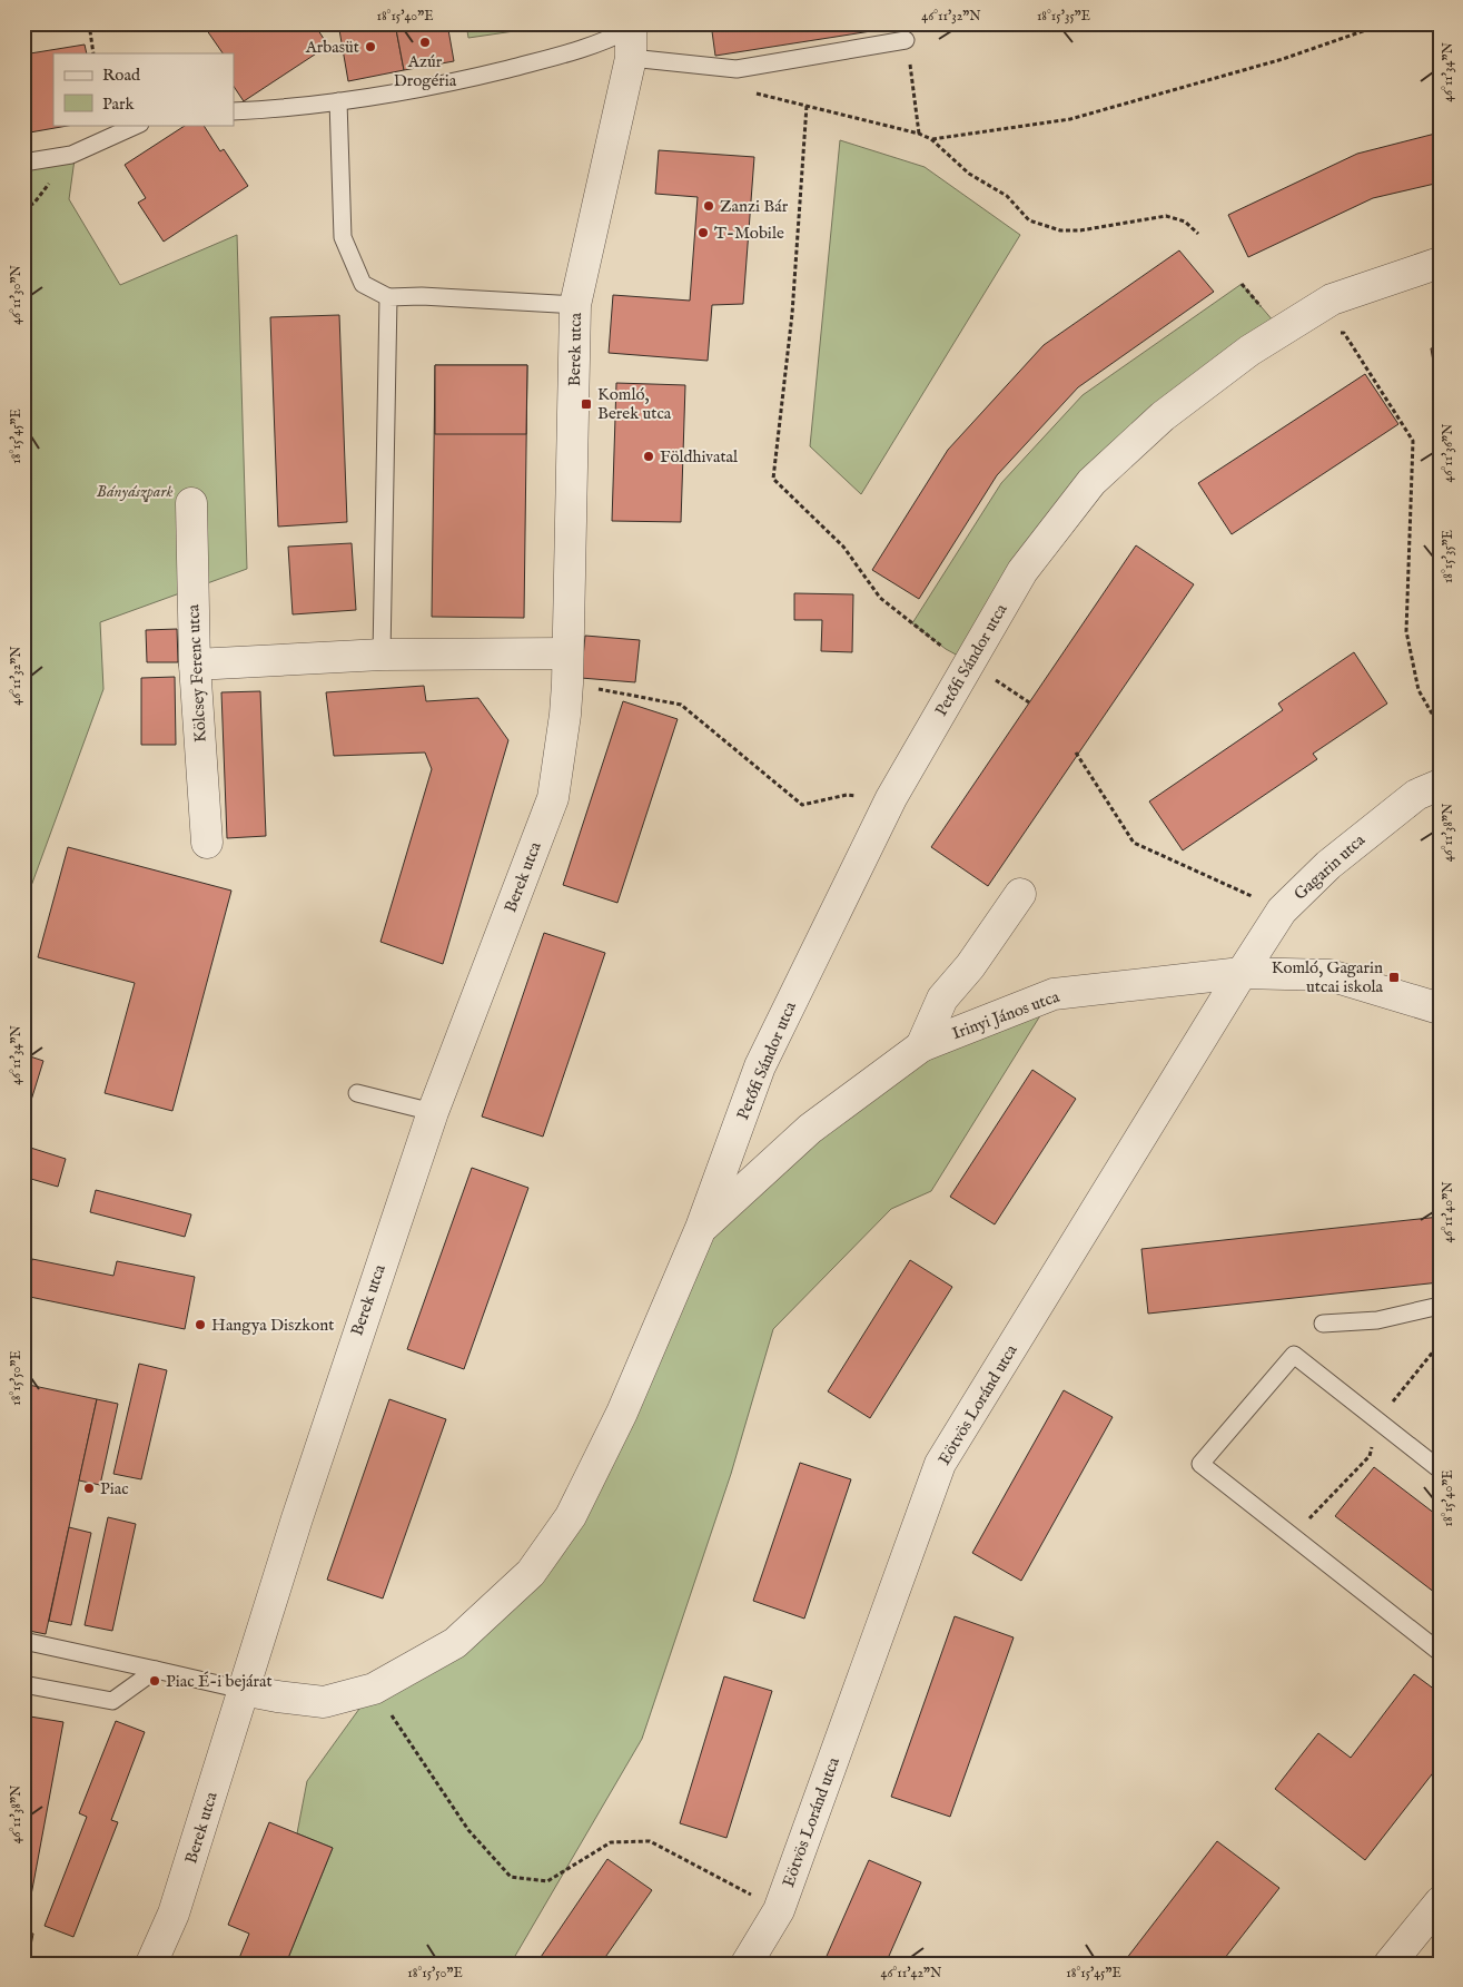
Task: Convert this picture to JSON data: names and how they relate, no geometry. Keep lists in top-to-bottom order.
{
  "streets": {
    "street": [
      "Berek utca",
      "Petőfi Sándor utca",
      "Kölcsey Ferenc utca",
      "Gagarin utca",
      "Irinyi János utca",
      "Eötvös Loránd utca"
    ]
  },
  "crossings": [
    ["Petőfi Sándor utca", "Irinyi János utca"],
    ["Gagarin utca", "Irinyi János utca"],
    ["Gagarin utca", "Eötvös Loránd utca"],
    ["Irinyi János utca", "Eötvös Loránd utca"]
  ],
  "parks": ["Bányászpark"],
  "places": {
    "other": [
      "Azúr Drogéria",
      "Arbasüt",
      "Zanzi Bár",
      "T-Mobile",
      "Földhivatal",
      "Hangya Diszkont",
      "Piac",
      "Piac É-i bejárat"
    ],
    "transit": ["Komló, Berek utca", "Komló, Gagarin utcai iskola"]
  },
  "legend": ["Road", "Park"],
  "coordinates": [
    "18°15'40\"E",
    "46°11'32\"N",
    "18°15'35\"E",
    "46°11'34\"N",
    "46°11'30\"N",
    "18°15'45\"E",
    "46°11'36\"N",
    "46°11'38\"N",
    "46°11'40\"N",
    "18°15'50\"E",
    "46°11'42\"N"
  ]
}
